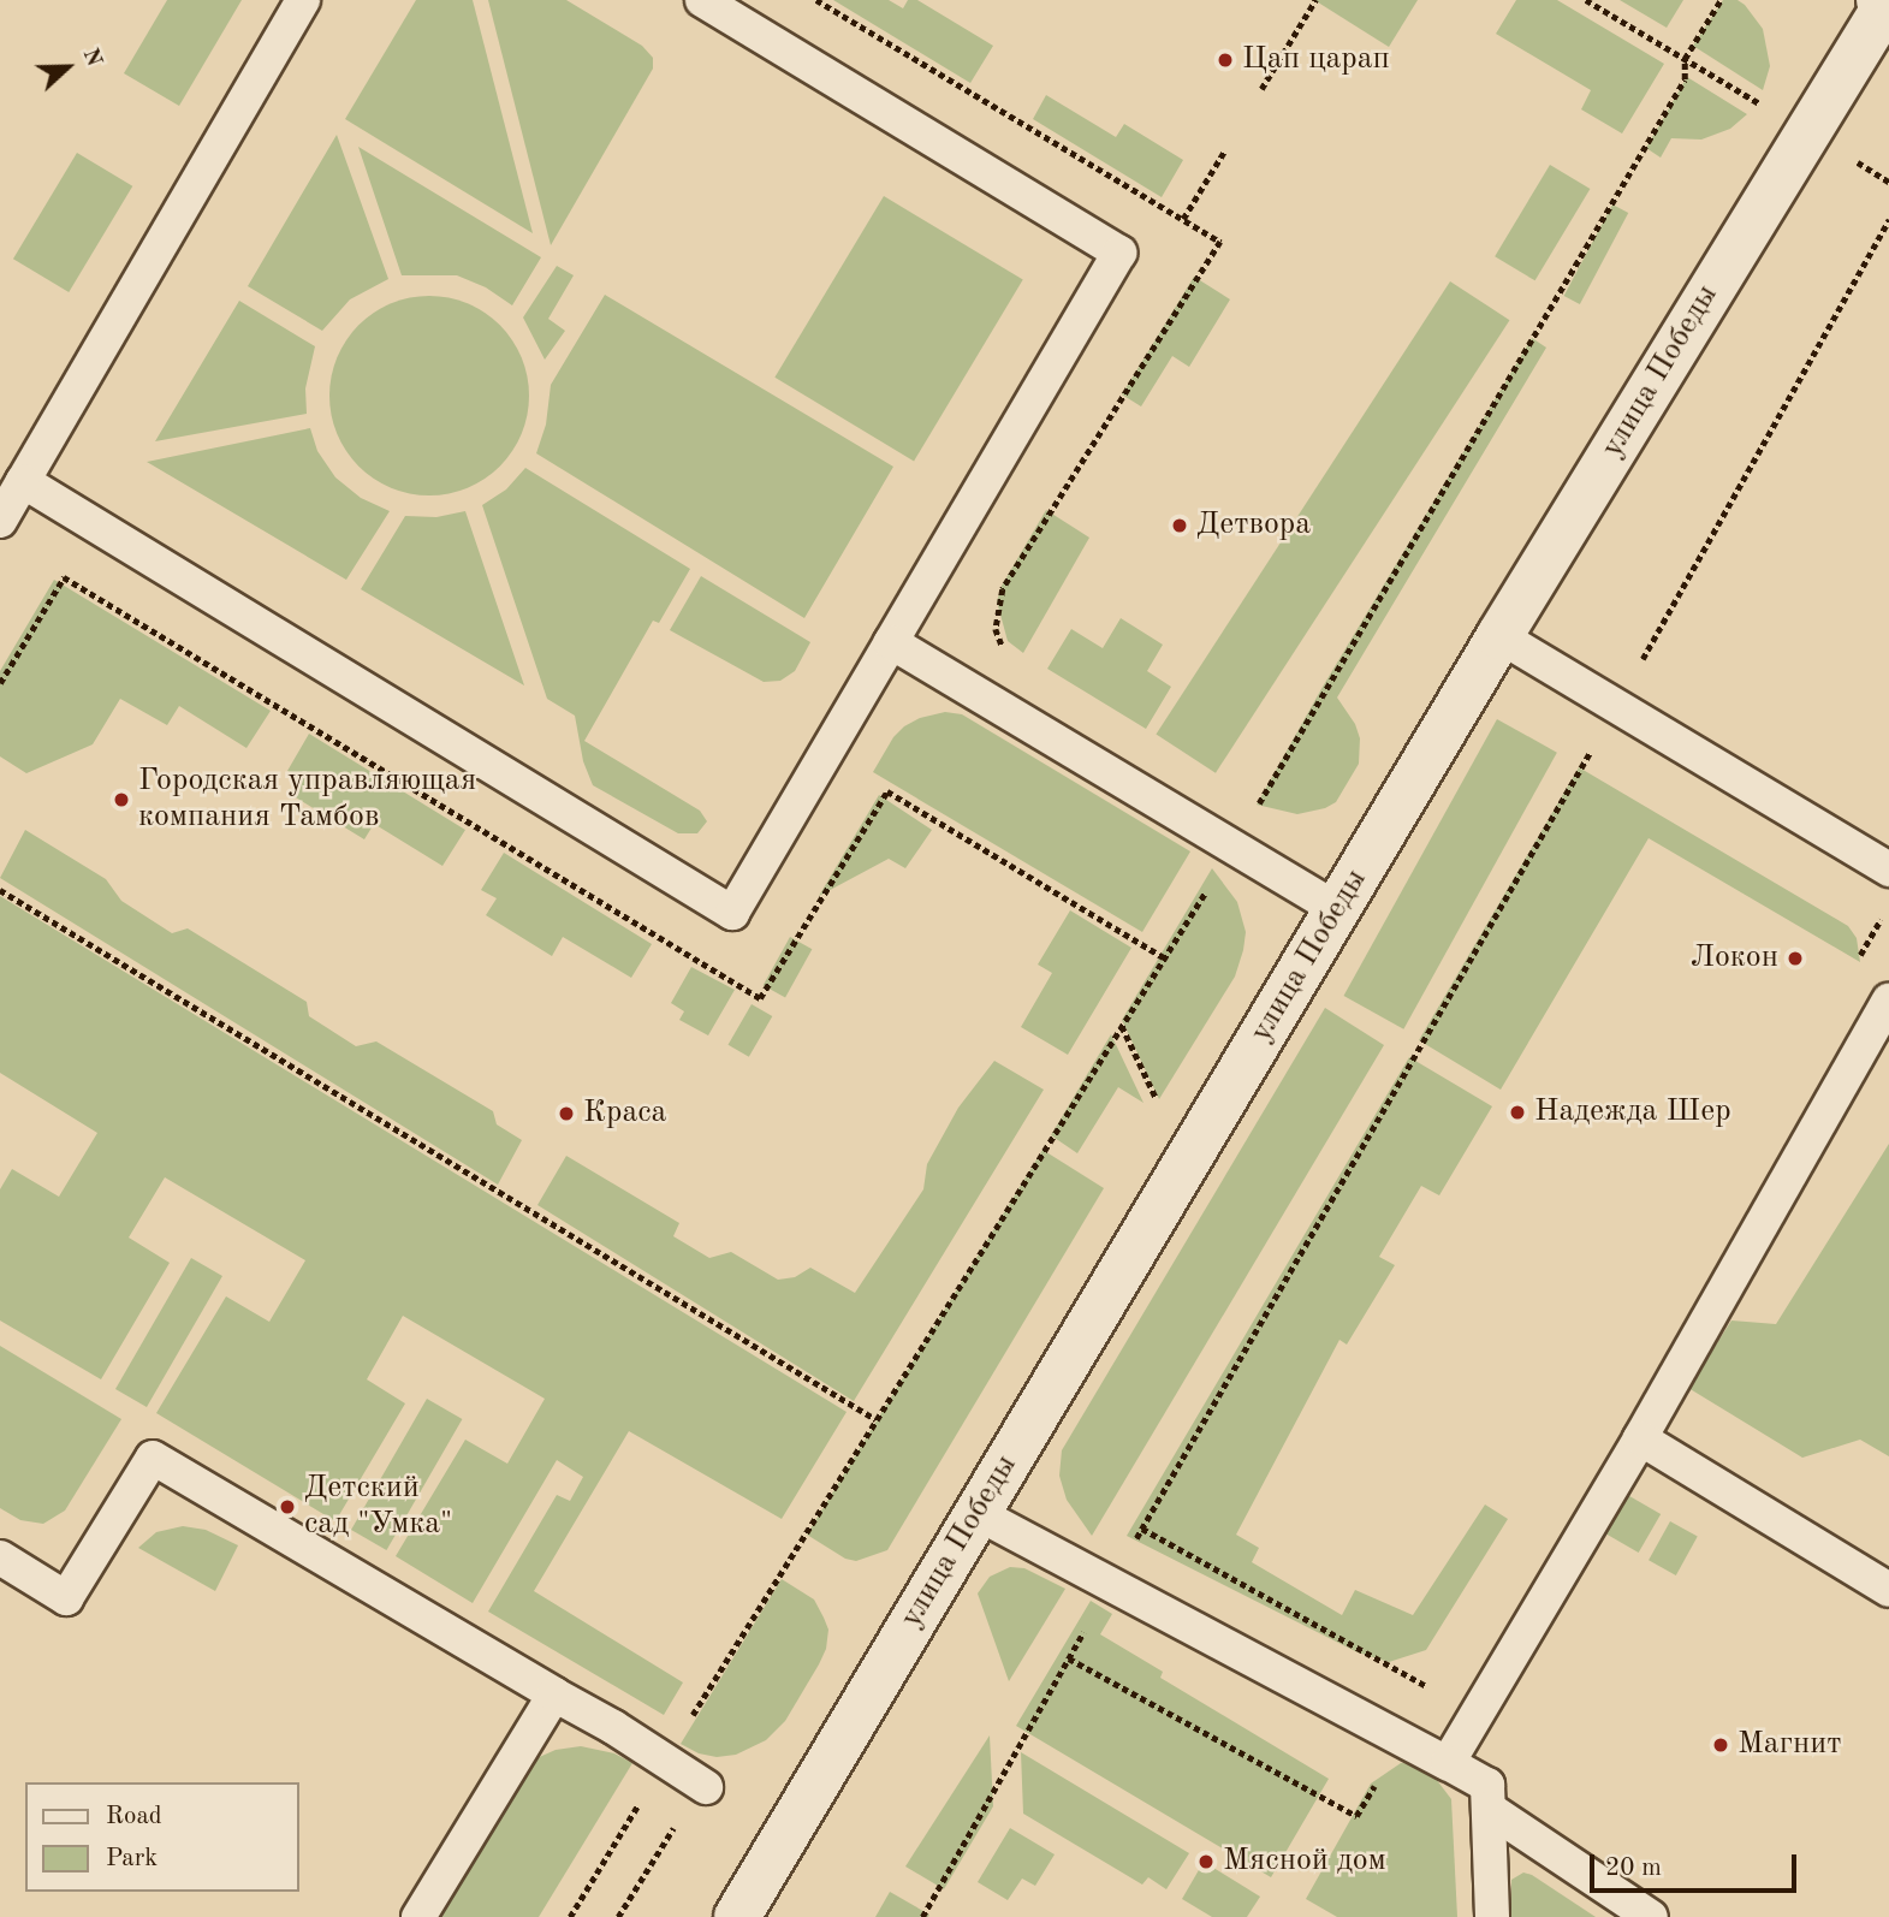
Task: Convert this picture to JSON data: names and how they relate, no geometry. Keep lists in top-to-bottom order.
{
  "streets": {
    "street": ["улица Победы"]
  },
  "places": [
    "Цап царап",
    "Детвора",
    "Городская управляющая компания Тамбов",
    "Локон",
    "Надежда Шер",
    "Краса",
    "Детский сад \"Умка\"",
    "Магнит",
    "Мясной дом"
  ],
  "legend": ["Road", "Park"],
  "scale_bar": "20 m",
  "north": "right"
}
